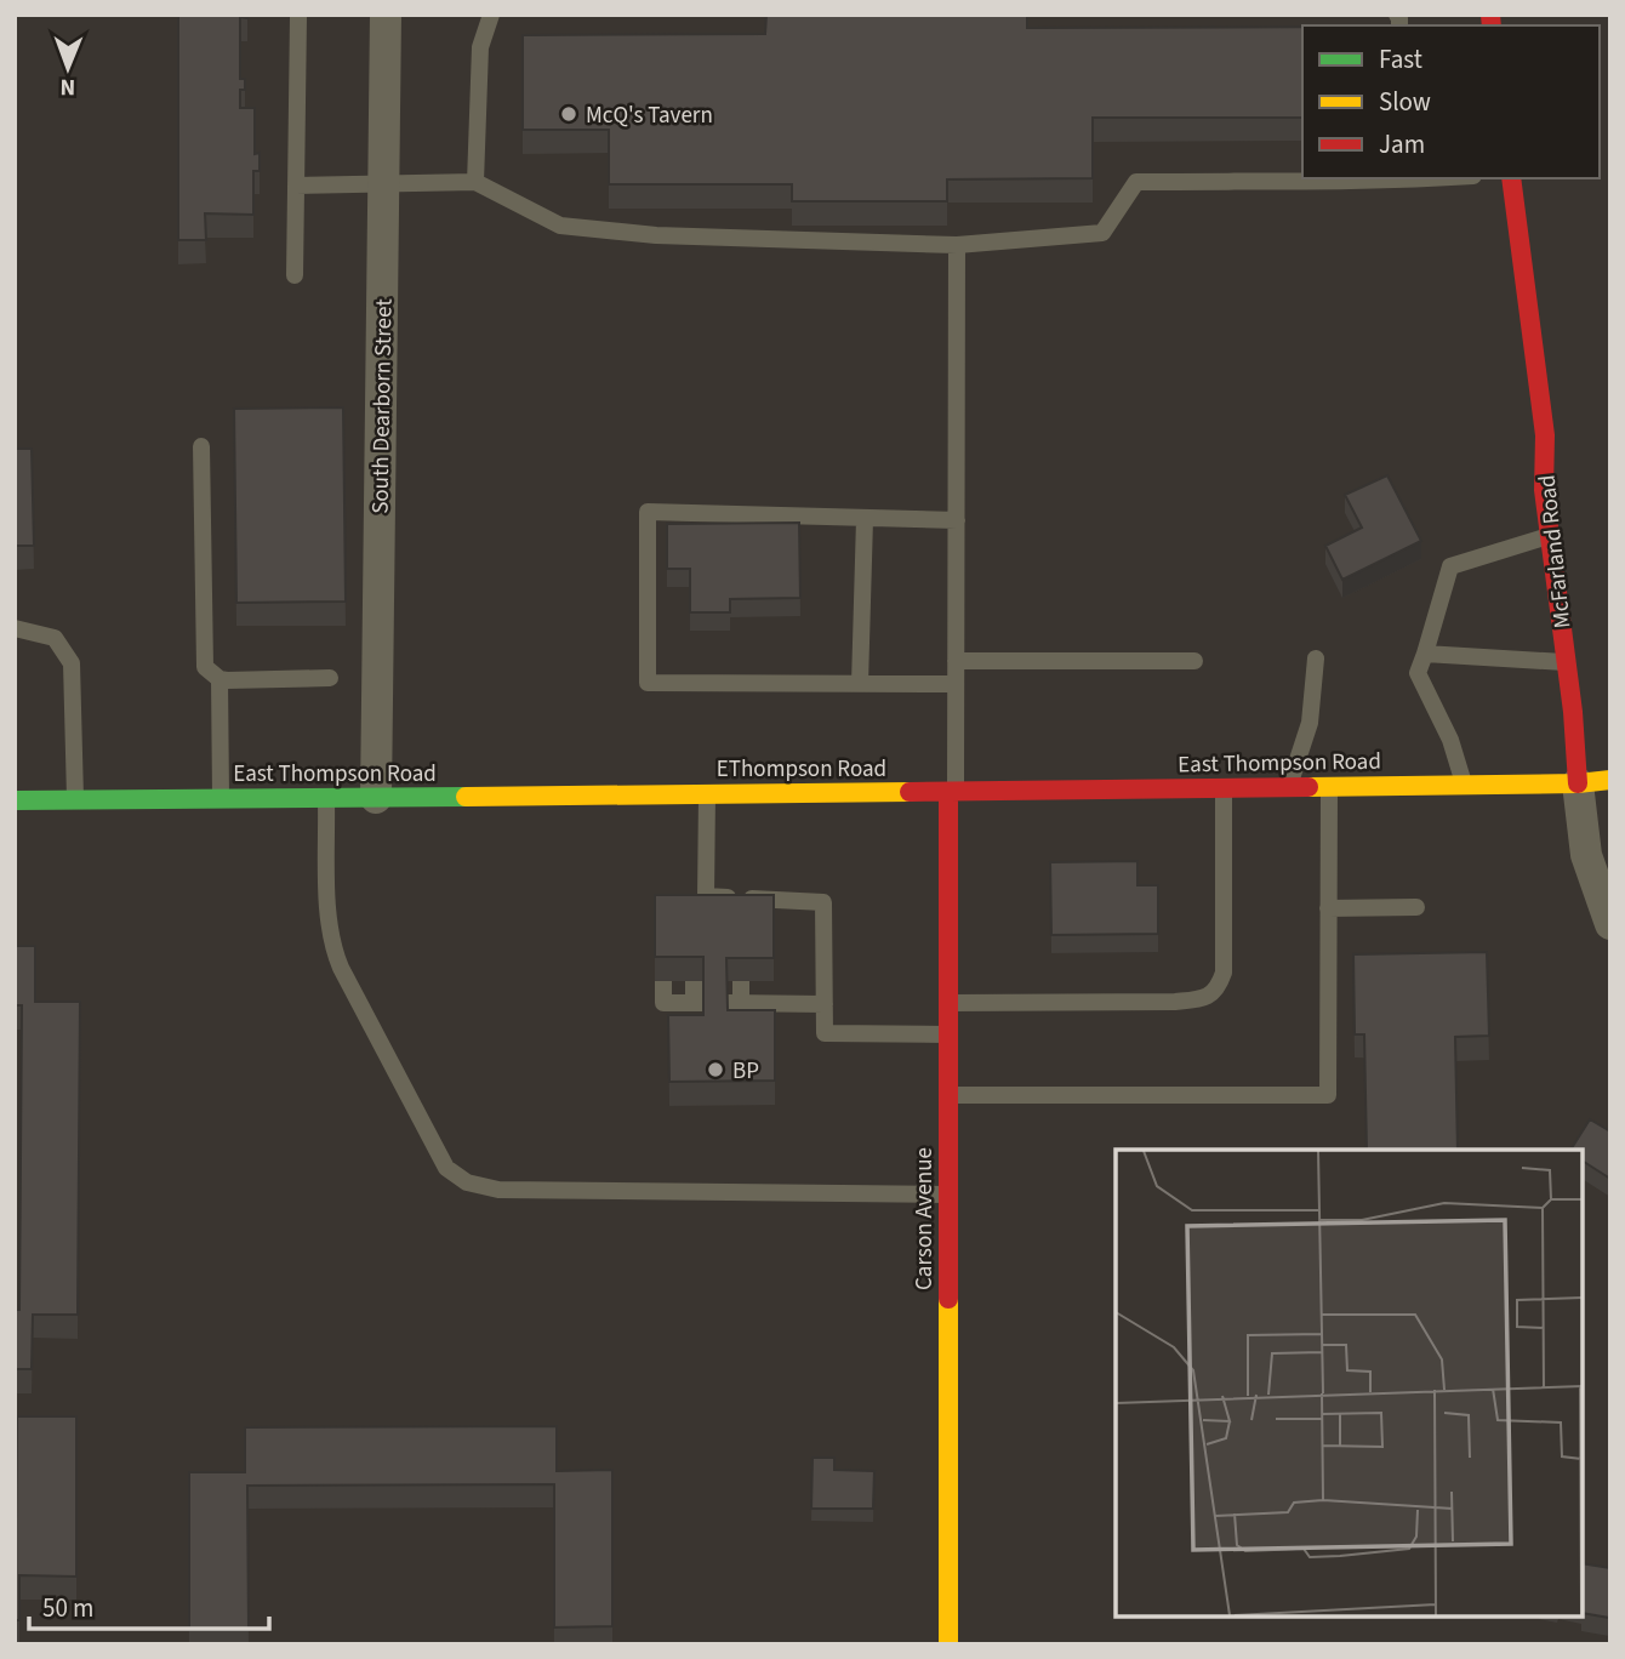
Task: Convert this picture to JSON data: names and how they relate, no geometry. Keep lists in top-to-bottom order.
{
  "streets": {
    "main road": [
      "McFarland Road",
      "East Thompson Road",
      "EThompson Road",
      "Carson Avenue"
    ],
    "street": ["South Dearborn Street"]
  },
  "crossings": [
    ["South Dearborn Street", "East Thompson Road"],
    ["McFarland Road", "East Thompson Road"],
    ["East Thompson Road", "EThompson Road"],
    ["East Thompson Road", "Carson Avenue"],
    ["EThompson Road", "Carson Avenue"]
  ],
  "places": ["McQ's Tavern", "BP"],
  "legend": ["Fast", "Slow", "Jam"],
  "scale_bar": "50 m",
  "north": "bottom"
}
